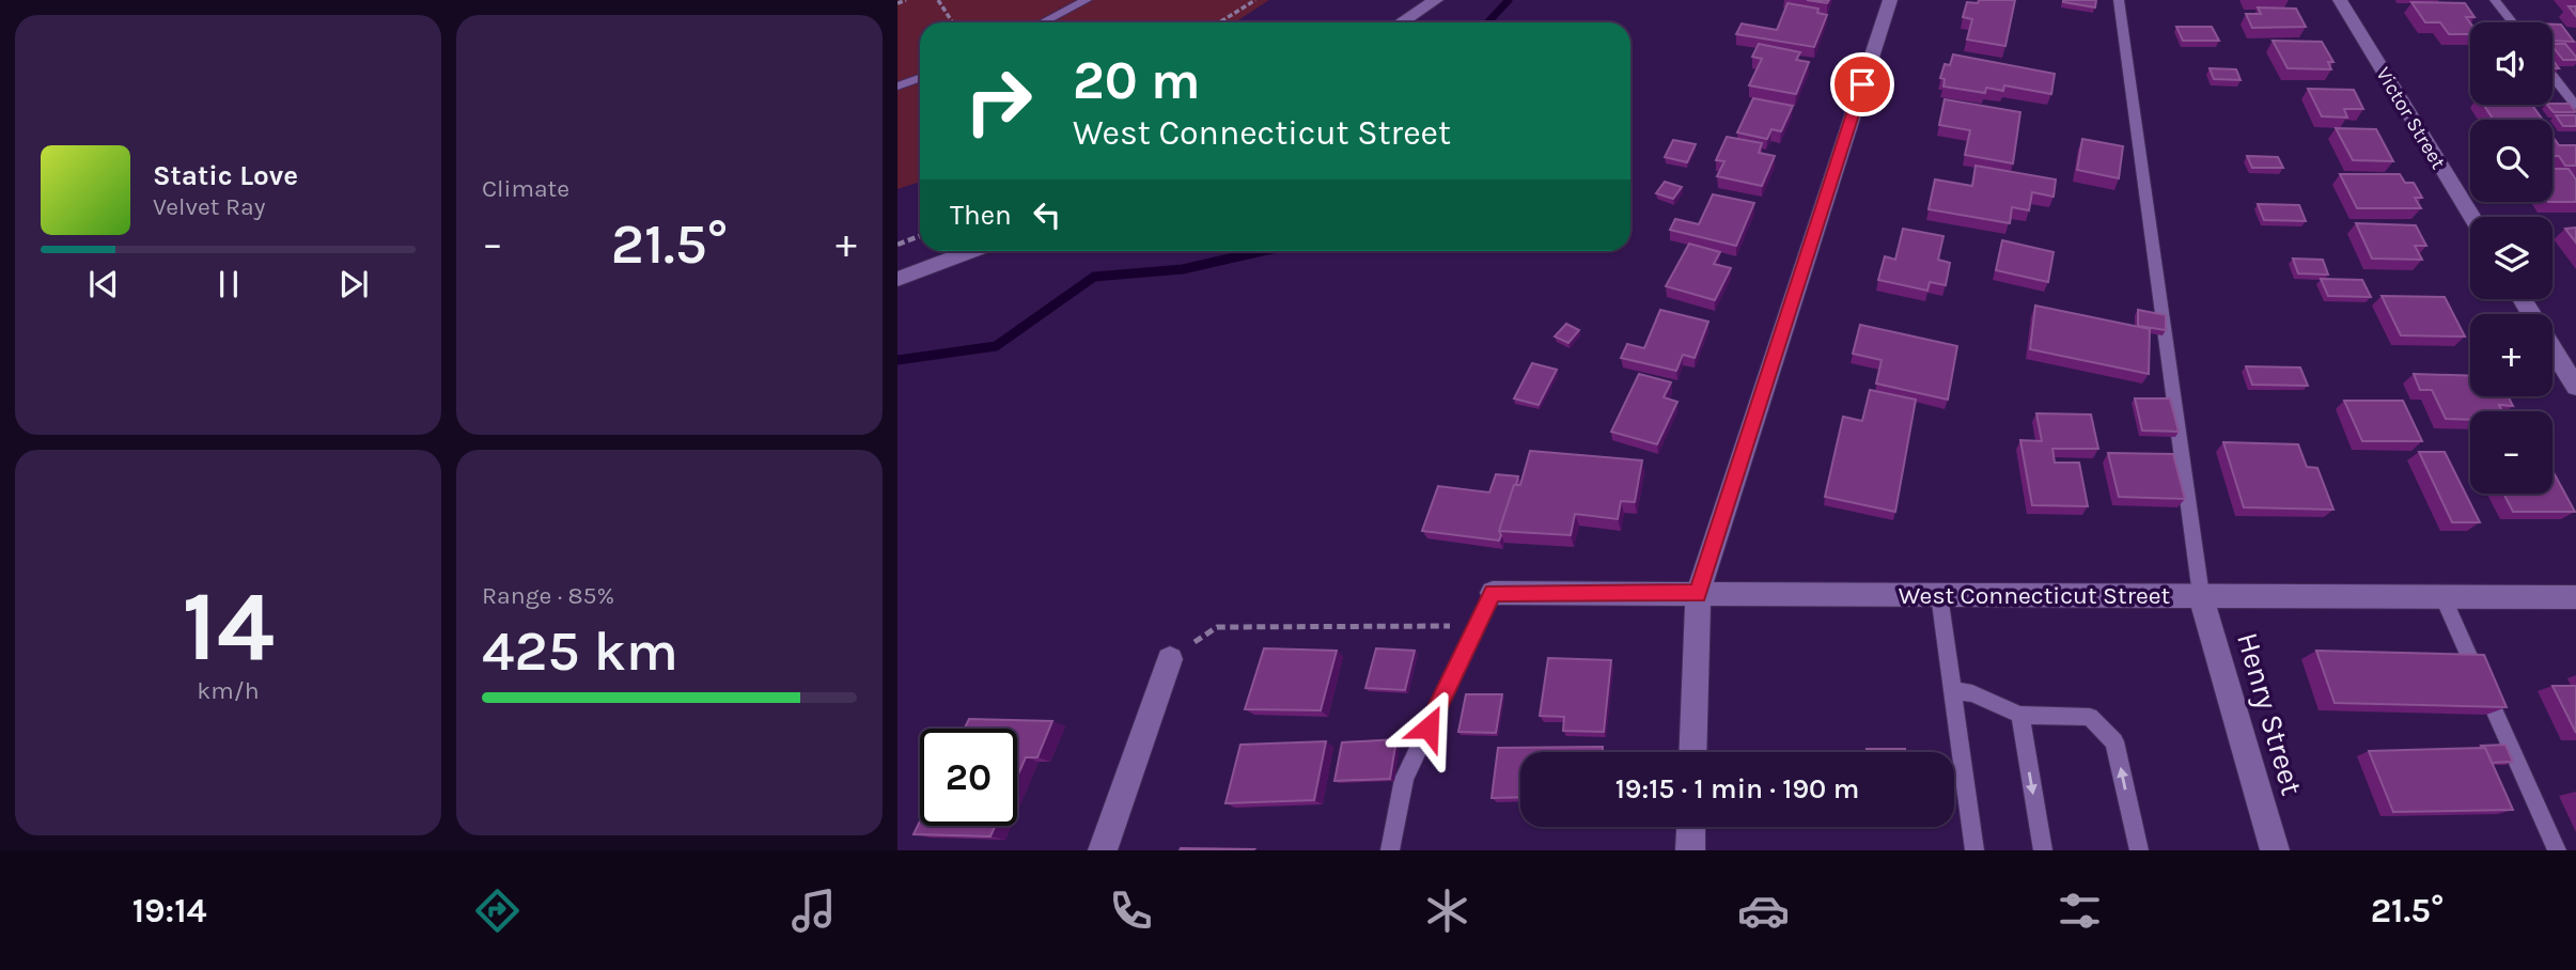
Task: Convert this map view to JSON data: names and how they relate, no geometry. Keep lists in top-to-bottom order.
{
  "streets": {
    "street": ["Victor Street", "West Connecticut Street", "Henry Street"]
  },
  "crossings": [
    ["West Connecticut Street", "Henry Street"]
  ],
  "page": {
    "tile": [
      "Climate",
      ["14", "km/h"],
      ["Range · 85%", "425 km"]
    ],
    "map_buttons": ["+", "−"],
    "turn": ["20 m", "West Connecticut Street"],
    "song": ["Static Love", "Velvet Ray"],
    "then": "Then",
    "heat": ["−", "21.5°", "+"],
    "limit": "20",
    "trip": "19:15 · 1 min · 190 m",
    "tabs": ["19:14", "21.5°"]
  }
}
